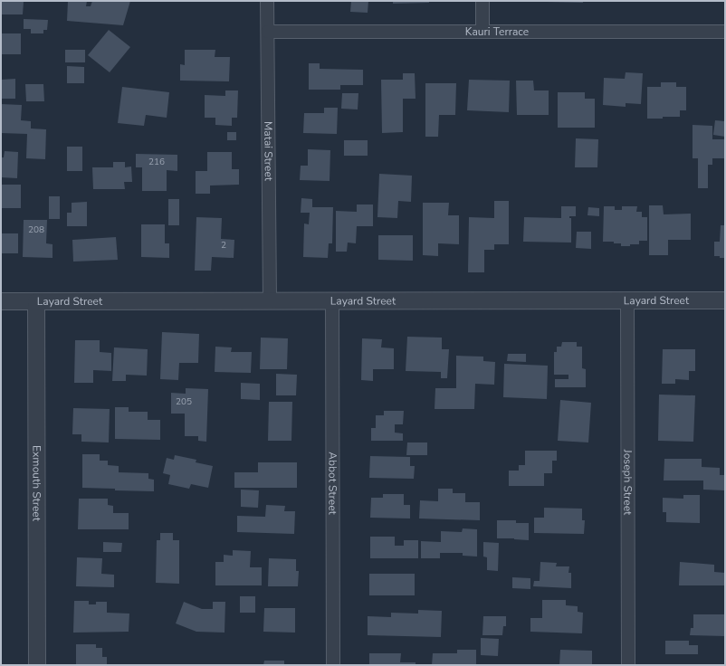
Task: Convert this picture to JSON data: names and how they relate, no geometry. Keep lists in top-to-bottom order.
{
  "streets": {
    "street": [
      "Kauri Terrace",
      "Matai Street",
      "Layard Street",
      "Joseph Street",
      "Exmouth Street",
      "Abbot Street"
    ]
  },
  "crossings": [
    ["Kauri Terrace", "Matai Street"],
    ["Matai Street", "Layard Street"],
    ["Layard Street", "Joseph Street"],
    ["Layard Street", "Exmouth Street"],
    ["Layard Street", "Abbot Street"]
  ],
  "house_numbers": [
    "216",
    "208",
    "2",
    "205"
  ]
}
